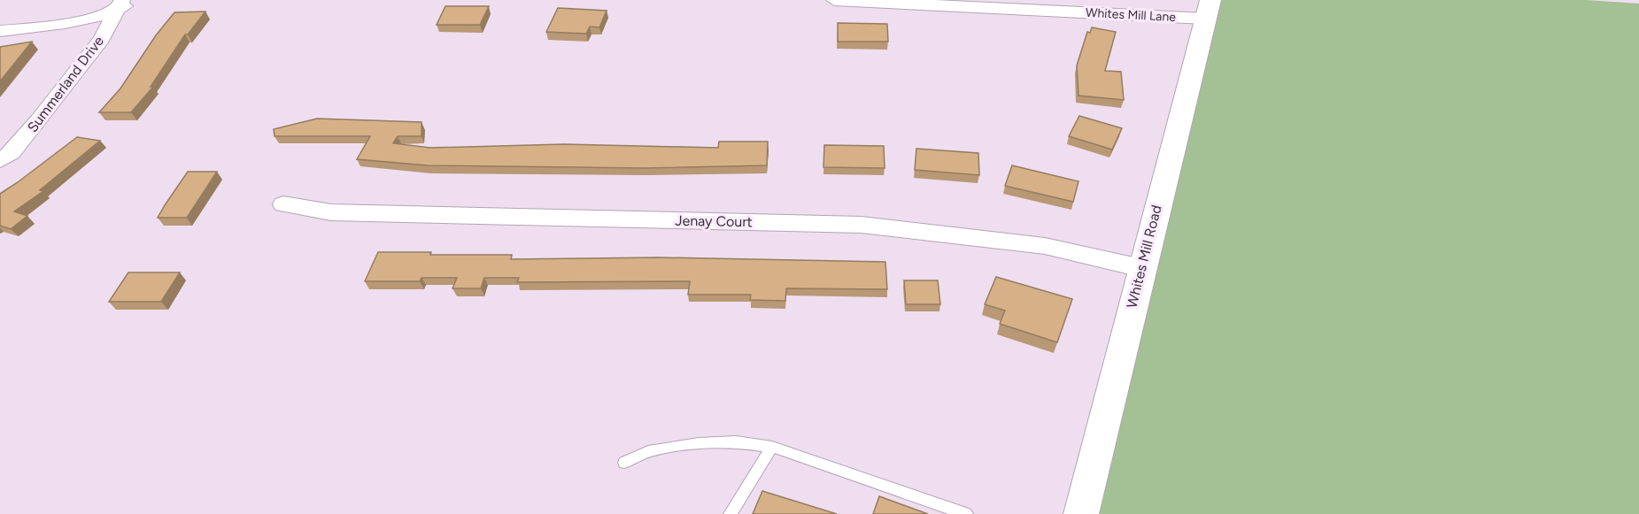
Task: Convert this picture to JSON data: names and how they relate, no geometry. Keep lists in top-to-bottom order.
{
  "streets": {
    "street": [
      "Whites Mill Lane",
      "Summerland Drive",
      "Jenay Court",
      "Whites Mill Road"
    ]
  },
  "crossings": [
    ["Whites Mill Lane", "Whites Mill Road"],
    ["Jenay Court", "Whites Mill Road"]
  ]
}
